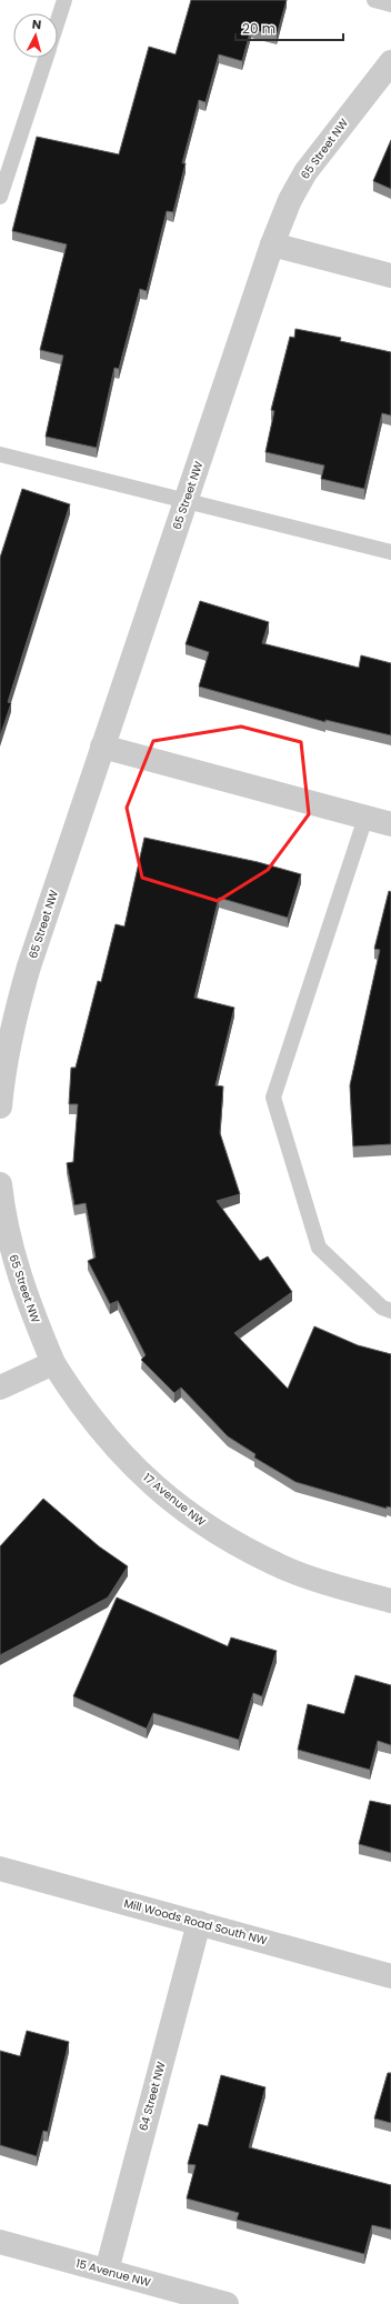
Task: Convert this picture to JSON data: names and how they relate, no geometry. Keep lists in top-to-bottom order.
{
  "streets": {
    "street": [
      "65 Street NW",
      "17 Avenue NW",
      "Mill Woods Road South NW",
      "64 Street NW",
      "15 Avenue NW"
    ]
  },
  "crossings": [
    ["65 Street NW", "17 Avenue NW"],
    ["Mill Woods Road South NW", "64 Street NW"],
    ["64 Street NW", "15 Avenue NW"]
  ],
  "scale_bar": "20 m",
  "north": "top"
}
